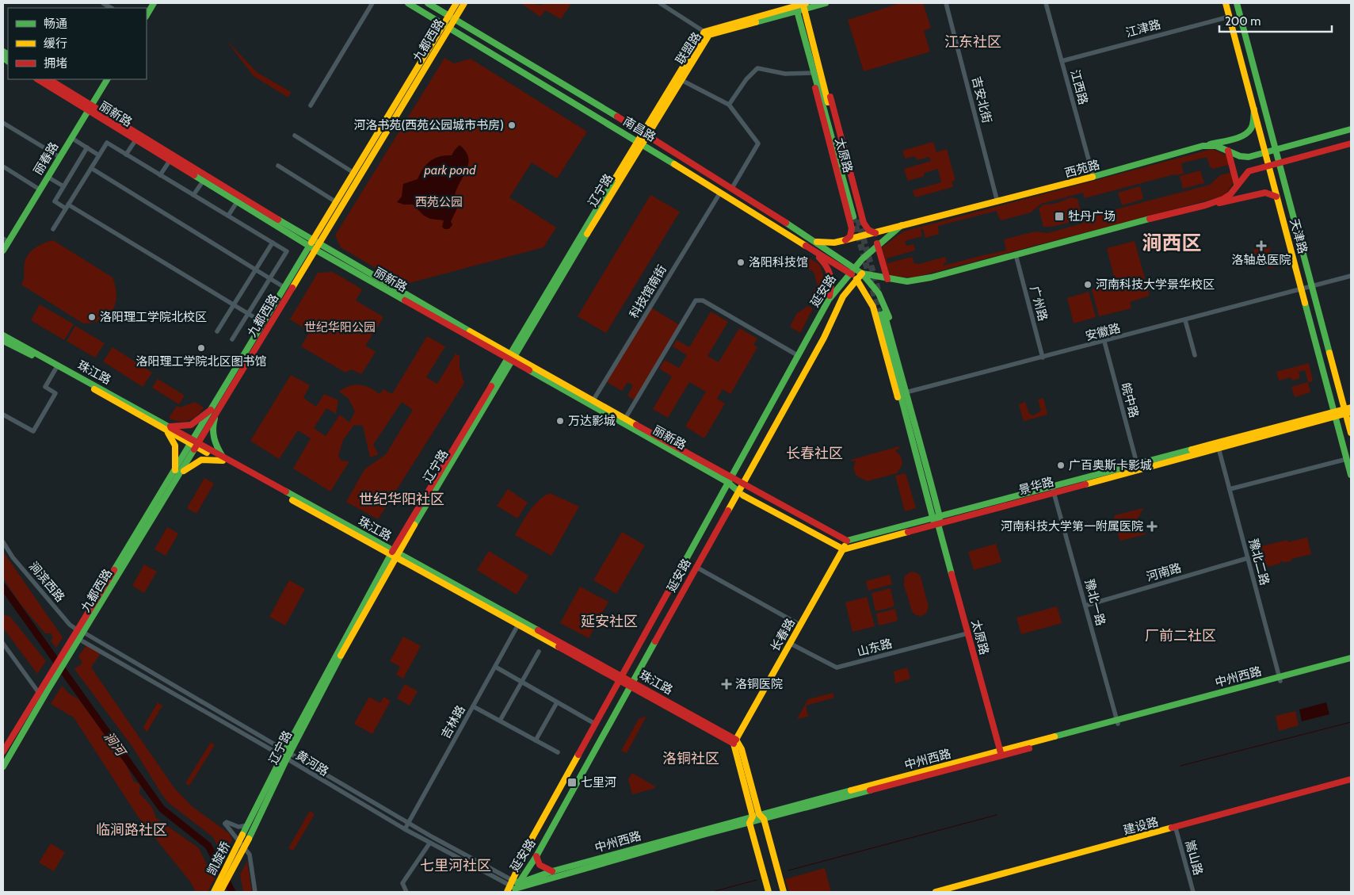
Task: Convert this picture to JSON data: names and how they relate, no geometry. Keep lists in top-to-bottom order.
{
  "streets": {
    "main road": [
      "九都西路",
      "联盟路",
      "丽新路",
      "南昌路",
      "太原路",
      "丽春路",
      "西苑路",
      "辽宁路",
      "天津路",
      "延安路",
      "珠江路",
      "景华路",
      "长春路",
      "中州西路",
      "建设路",
      "凯旋桥"
    ],
    "street": [
      "江津路",
      "江西路",
      "吉安北街",
      "科技馆南街",
      "广州路",
      "安徽路",
      "皖中路",
      "豫北二路",
      "河南路",
      "涧滨西路",
      "豫北一路",
      "山东路",
      "吉林路",
      "黄河路",
      "嵩山路"
    ]
  },
  "crossings": [
    ["江津路", "江西路"],
    ["江津路", "天津路"],
    ["九都西路", "丽新路"],
    ["九都西路", "南昌路"],
    ["九都西路", "珠江路"],
    ["九都西路", "涧滨西路"],
    ["九都西路", "黄河路"],
    ["联盟路", "南昌路"],
    ["联盟路", "太原路"],
    ["联盟路", "辽宁路"],
    ["江西路", "西苑路"],
    ["吉安北街", "西苑路"],
    ["丽新路", "丽春路"],
    ["丽新路", "辽宁路"],
    ["丽新路", "延安路"],
    ["丽新路", "科技馆南街"],
    ["南昌路", "太原路"],
    ["南昌路", "西苑路"],
    ["南昌路", "辽宁路"],
    ["南昌路", "延安路"],
    ["南昌路", "科技馆南街"],
    ["太原路", "西苑路"],
    ["太原路", "景华路"],
    ["太原路", "山东路"],
    ["太原路", "中州西路"],
    ["西苑路", "天津路"],
    ["西苑路", "延安路"],
    ["辽宁路", "珠江路"],
    ["辽宁路", "黄河路"],
    ["辽宁路", "凯旋桥"],
    ["天津路", "安徽路"],
    ["天津路", "景华路"],
    ["延安路", "珠江路"],
    ["延安路", "中州西路"],
    ["延安路", "黄河路"],
    ["广州路", "安徽路"],
    ["安徽路", "皖中路"],
    ["珠江路", "长春路"],
    ["珠江路", "吉林路"],
    ["皖中路", "景华路"],
    ["景华路", "豫北二路"],
    ["景华路", "豫北一路"],
    ["景华路", "长春路"],
    ["豫北二路", "河南路"],
    ["豫北二路", "中州西路"],
    ["河南路", "豫北一路"],
    ["涧滨西路", "黄河路"],
    ["豫北一路", "中州西路"],
    ["长春路", "山东路"],
    ["中州西路", "黄河路"],
    ["吉林路", "黄河路"],
    ["建设路", "嵩山路"]
  ],
  "districts": [
    "江东社区",
    "涧西区",
    "长春社区",
    "世纪华阳社区",
    "延安社区",
    "厂前二社区",
    "洛铜社区",
    "临涧路社区",
    "七里河社区"
  ],
  "water": ["park pond", "涧河"],
  "parks": ["西苑公园", "世纪华阳公园"],
  "places": {
    "other": [
      "河洛书苑(西苑公园城市书房)",
      "洛阳科技馆",
      "河南科技大学景华校区",
      "洛阳理工学院北校区",
      "洛阳理工学院北区图书馆",
      "万达影城",
      "广百奥斯卡影城"
    ],
    "transit": ["牡丹广场", "七里河"],
    "health": ["洛轴总医院", "河南科技大学第一附属医院", "洛铜医院"]
  },
  "legend": ["畅通", "缓行", "拥堵"],
  "scale_bar": "200 m"
}
